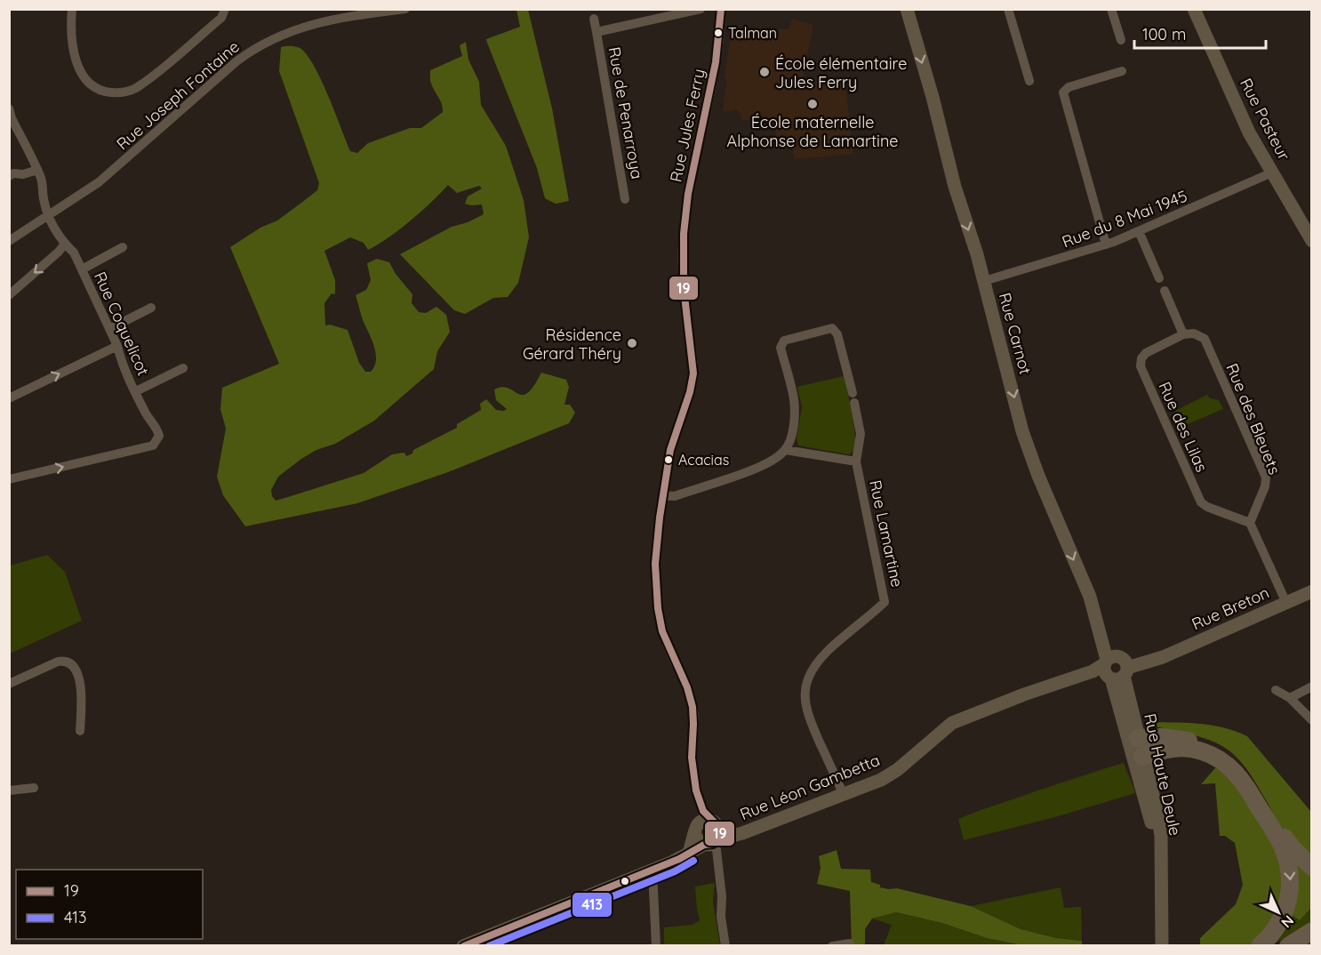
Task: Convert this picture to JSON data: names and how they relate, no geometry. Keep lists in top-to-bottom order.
{
  "streets": {
    "main road": [
      "Rue Pasteur",
      "Rue Carnot",
      "Rue Breton",
      "Rue Haute Deule",
      "Rue Léon Gambetta"
    ],
    "street": [
      "Rue Joseph Fontaine",
      "Rue de Penarroya",
      "Rue Jules Ferry",
      "Rue du 8 Mai 1945",
      "Rue Coquelicot",
      "Rue des Bleuets",
      "Rue des Lilas",
      "Rue Lamartine"
    ]
  },
  "crossings": [
    ["Rue Joseph Fontaine", "Rue Coquelicot"],
    ["Rue Pasteur", "Rue du 8 Mai 1945"],
    ["Rue Jules Ferry", "Rue Léon Gambetta"],
    ["Rue du 8 Mai 1945", "Rue Carnot"],
    ["Rue Carnot", "Rue Breton"],
    ["Rue Carnot", "Rue Haute Deule"],
    ["Rue Carnot", "Rue Léon Gambetta"],
    ["Rue des Bleuets", "Rue des Lilas"],
    ["Rue Lamartine", "Rue Léon Gambetta"],
    ["Rue Breton", "Rue Haute Deule"],
    ["Rue Breton", "Rue Léon Gambetta"],
    ["Rue Haute Deule", "Rue Léon Gambetta"]
  ],
  "one_way": ["Rue Carnot"],
  "places": [
    "Talman",
    "École élémentaire Jules Ferry",
    "École maternelle Alphonse de Lamartine",
    "Résidence Gérard Théry",
    "Acacias"
  ],
  "lines": ["transit line 19", "transit line 413"],
  "legend": ["19", "413"],
  "scale_bar": "100 m",
  "north": "bottom right"
}
